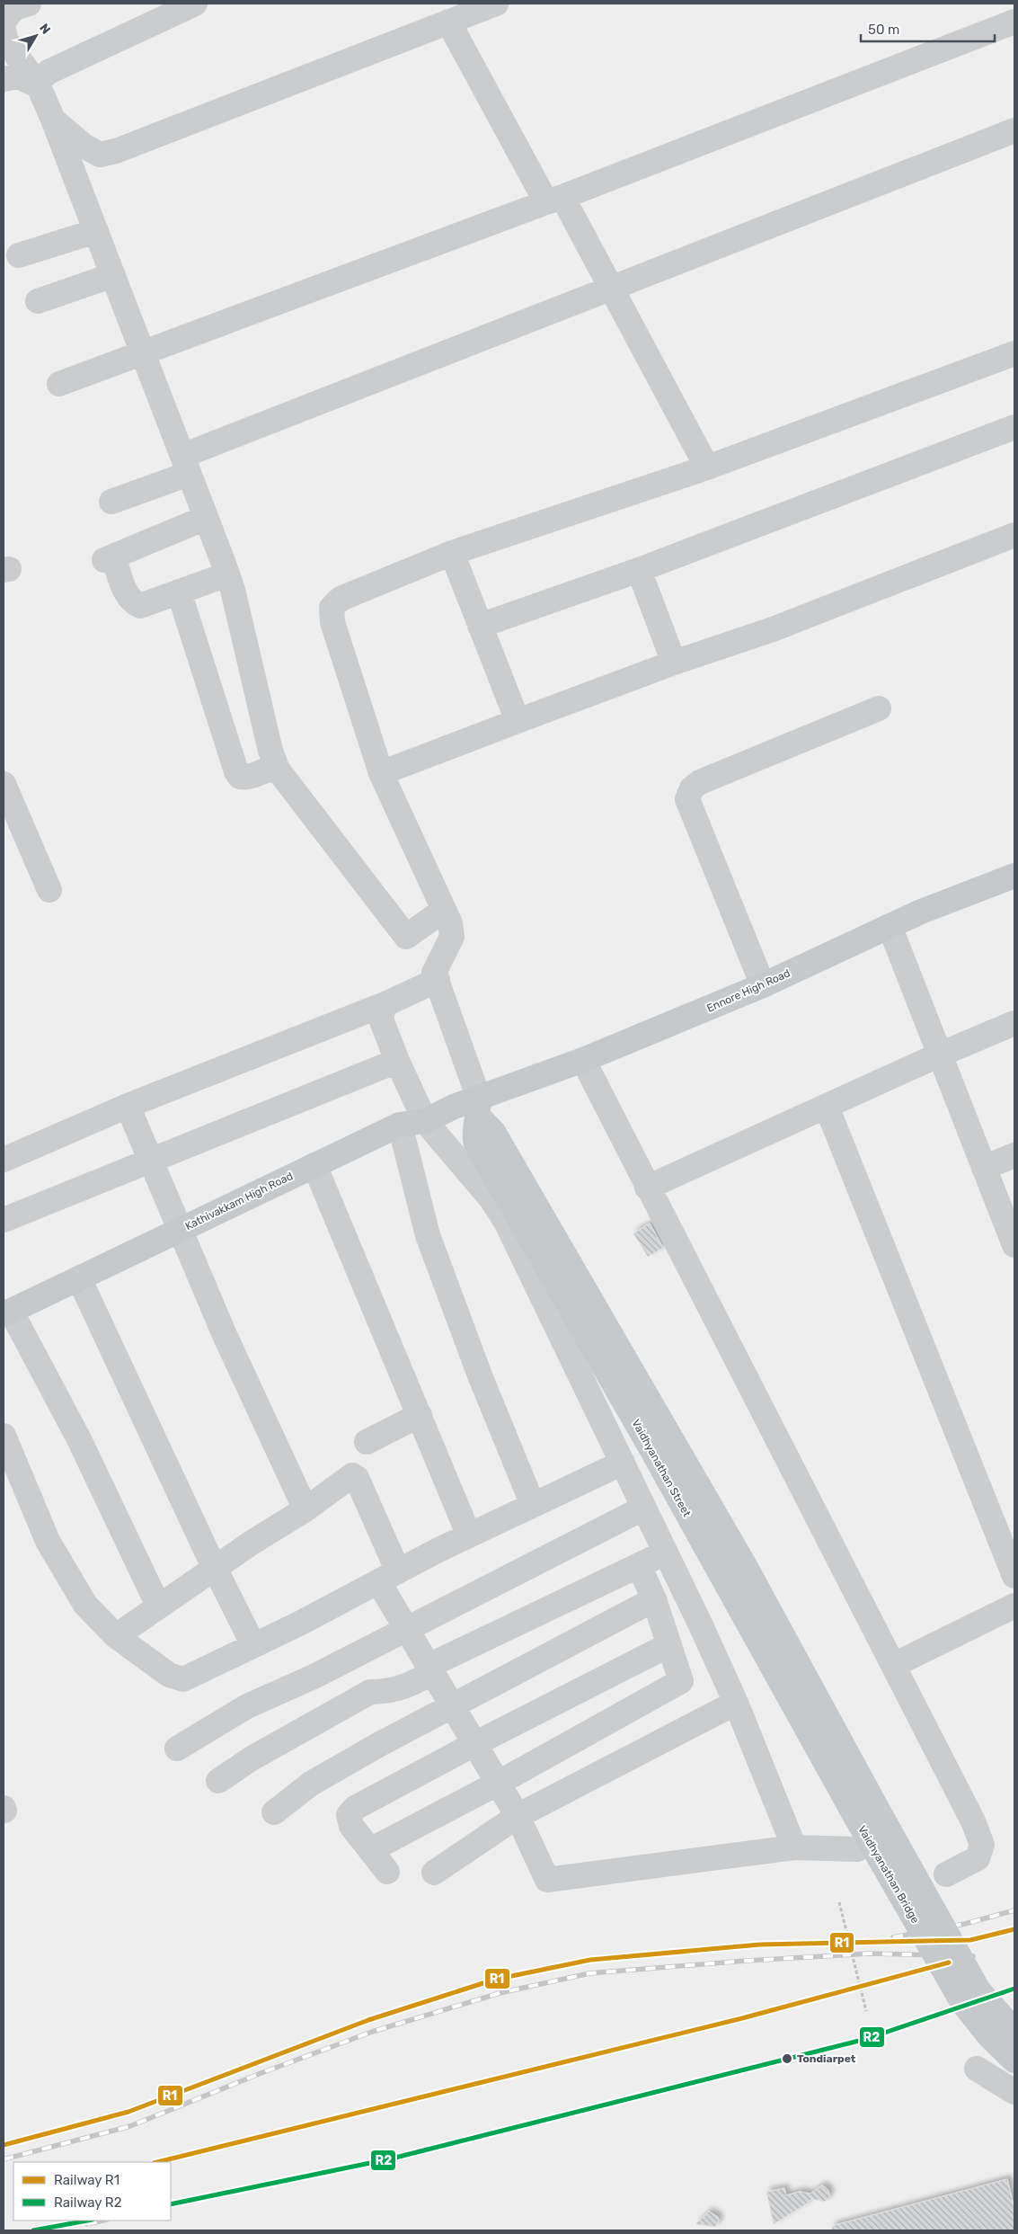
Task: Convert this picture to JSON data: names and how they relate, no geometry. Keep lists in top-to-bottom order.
{
  "streets": {
    "main road": [
      "Ennore High Road",
      "Kathivakkam High Road",
      "Vaidhyanathan Street",
      "Vaidhyanathan Bridge"
    ]
  },
  "crossings": [
    ["Ennore High Road", "Kathivakkam High Road"],
    ["Ennore High Road", "Vaidhyanathan Street"],
    ["Kathivakkam High Road", "Vaidhyanathan Street"],
    ["Vaidhyanathan Street", "Vaidhyanathan Bridge"]
  ],
  "places": ["Tondiarpet"],
  "lines": ["rail line R1", "rail line R2"],
  "legend": ["Railway R1", "Railway R2"],
  "scale_bar": "50 m",
  "north": "top right"
}
